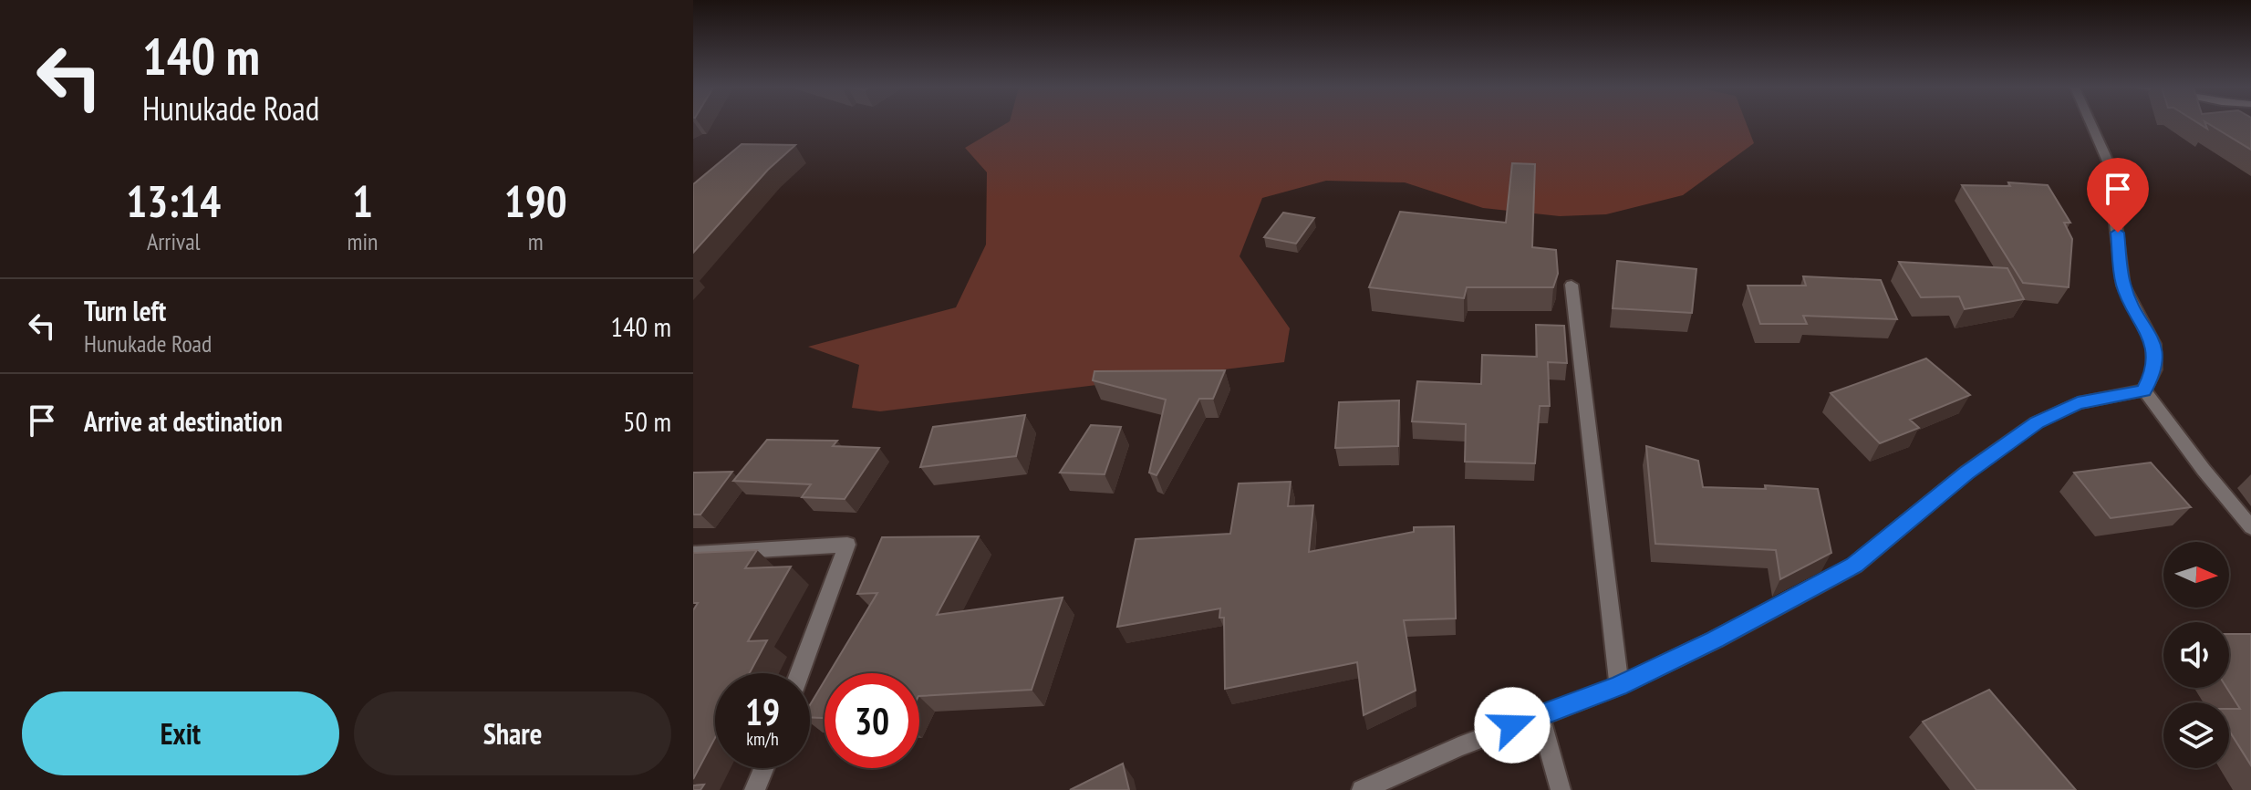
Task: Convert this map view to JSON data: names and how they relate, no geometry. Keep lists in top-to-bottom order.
{
  "north": "right",
  "page": {
    "turn": ["140 m", "Hunukade Road"],
    "eta": [
      "13:14",
      "Arrival",
      "1",
      "min",
      "190",
      "m"
    ],
    "list": [
      {
        "name": "Turn left",
        "note": "Hunukade Road",
        "value": "140 m"
      },
      {
        "name": "Arrive at destination",
        "value": "50 m"
      }
    ],
    "speed": "19 km/h",
    "limit": "30",
    "buttons": ["Exit", "Share"]
  }
}
